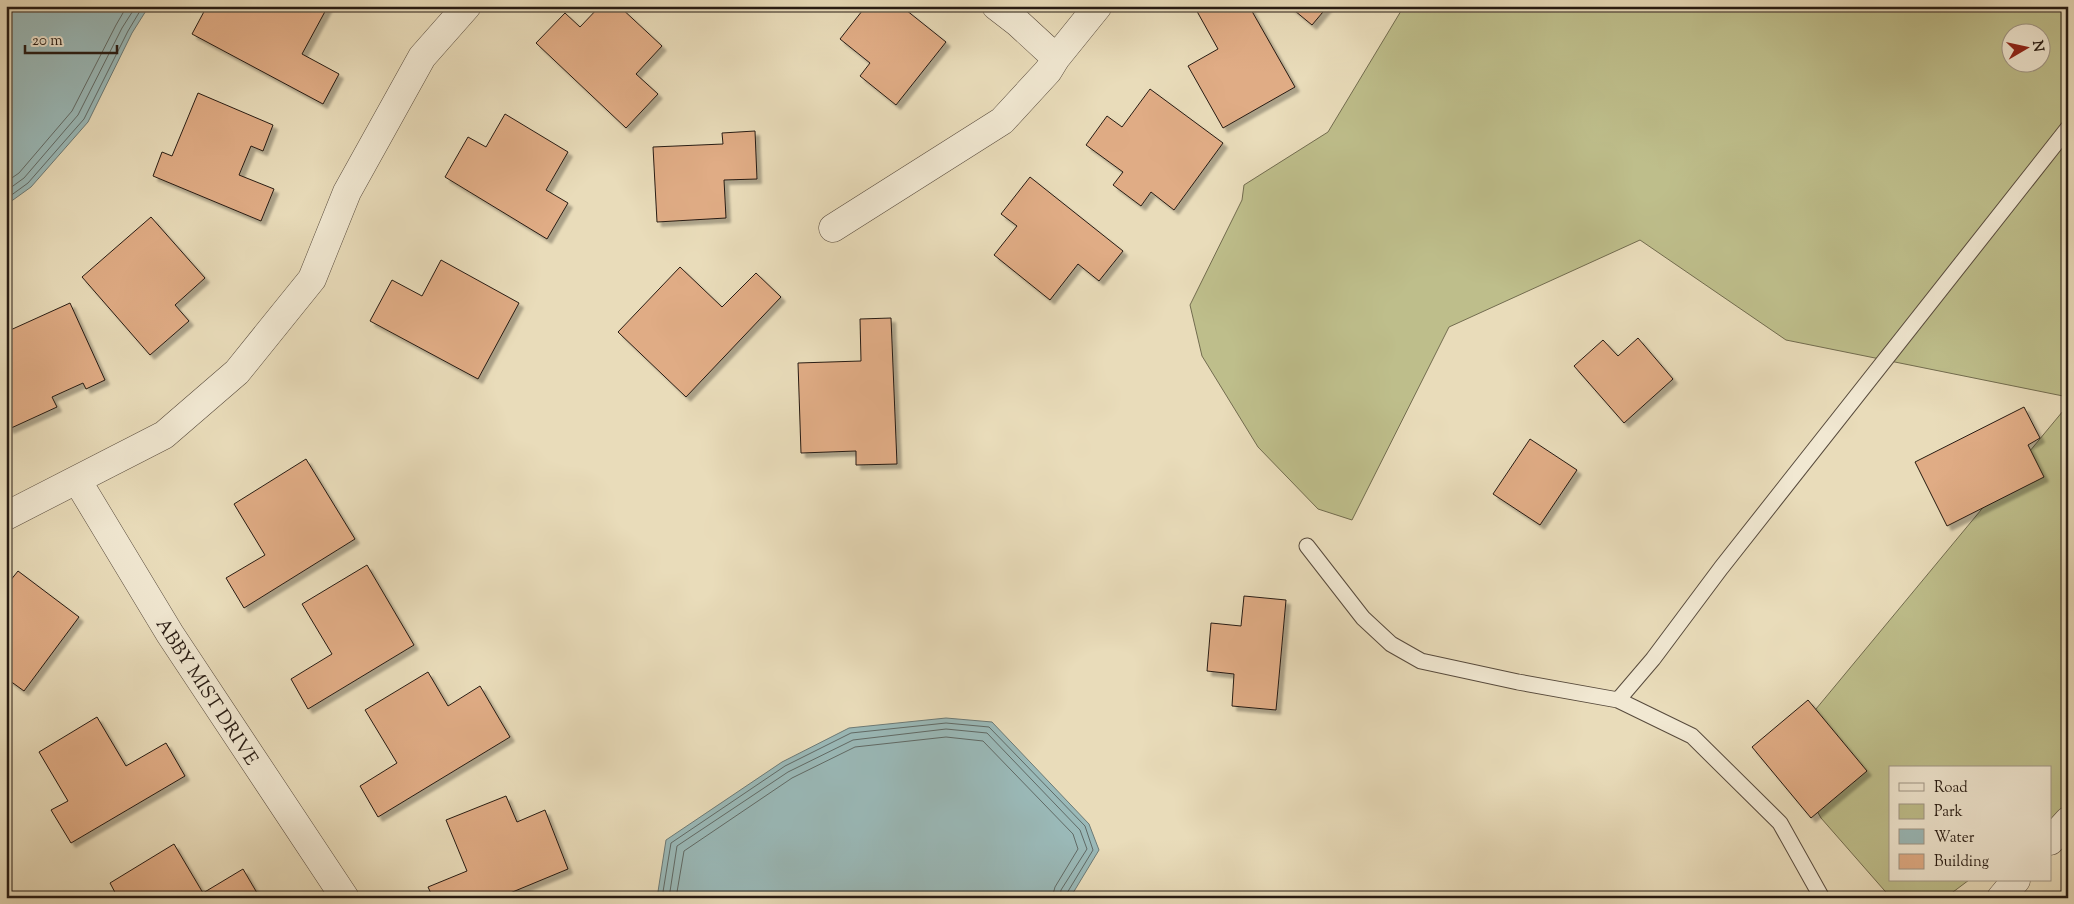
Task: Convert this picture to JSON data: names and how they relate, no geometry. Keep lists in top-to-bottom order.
{
  "streets": {
    "street": ["ABBY MIST DRIVE"]
  },
  "legend": [
    "Road",
    "Park",
    "Water",
    "Building"
  ],
  "scale_bar": "20 m",
  "north": "right"
}
